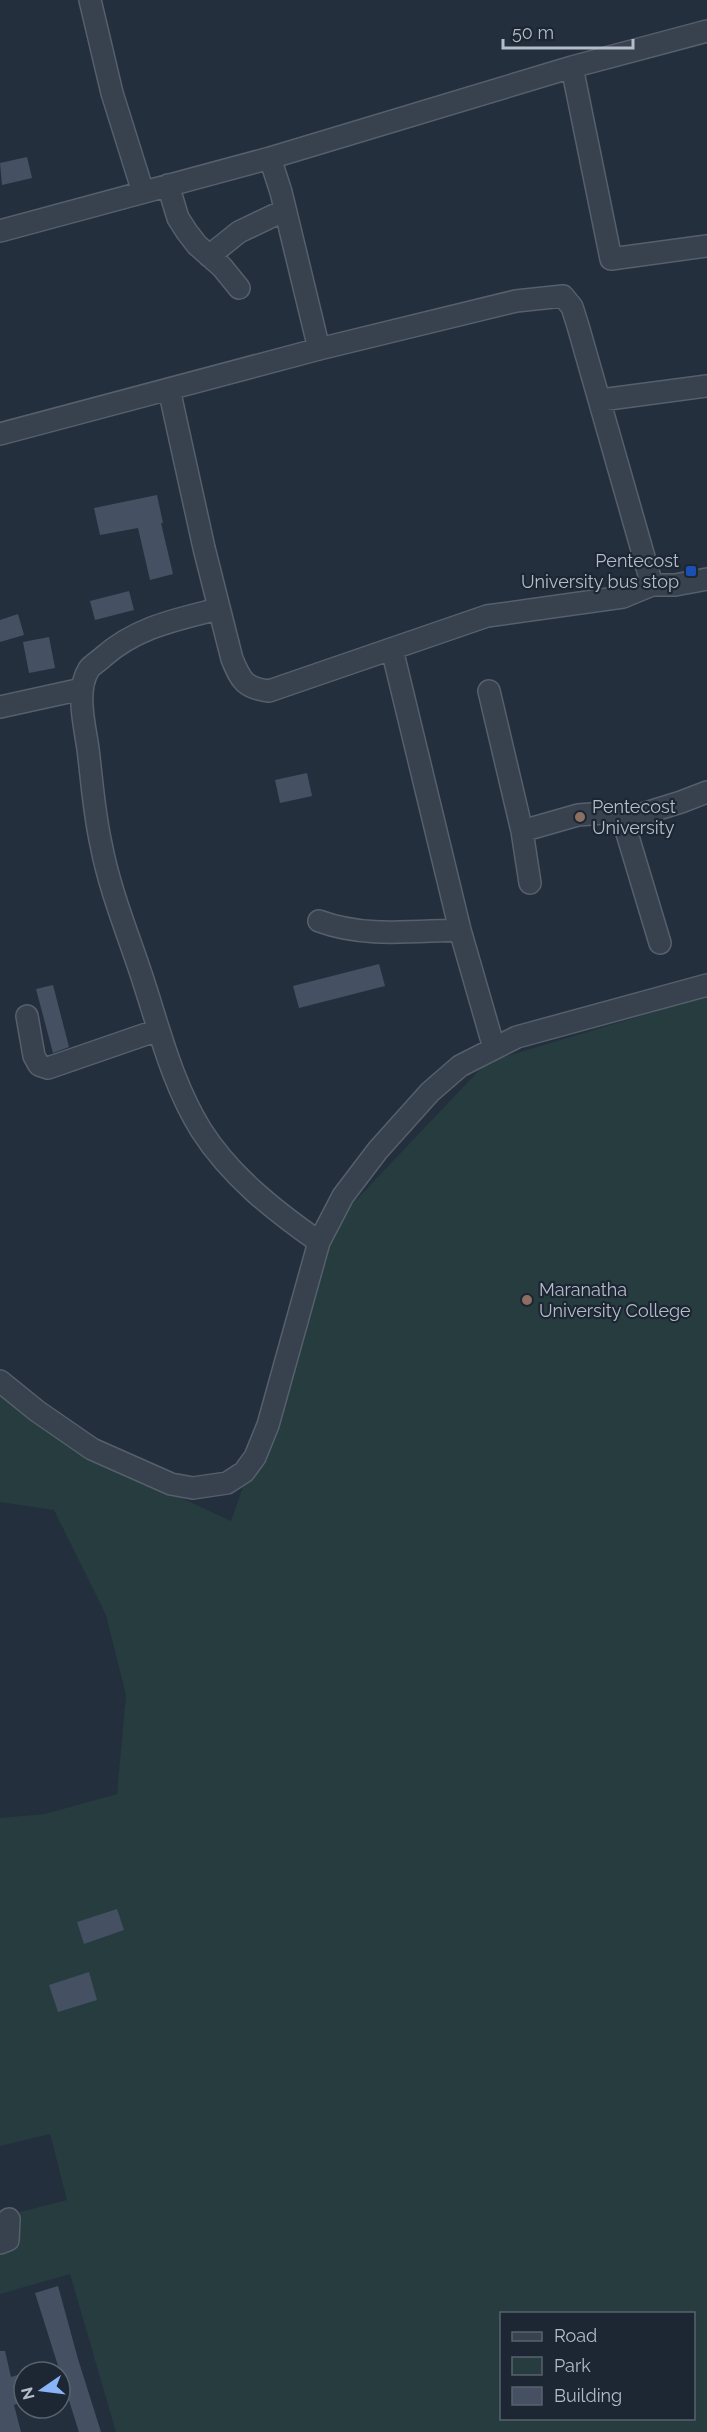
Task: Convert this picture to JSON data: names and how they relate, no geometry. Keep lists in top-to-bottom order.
{
  "places": {
    "transit": ["Pentecost University bus stop"],
    "other": ["Pentecost University", "Maranatha University College"]
  },
  "legend": ["Road", "Park", "Building"],
  "scale_bar": "50 m",
  "north": "left"
}
